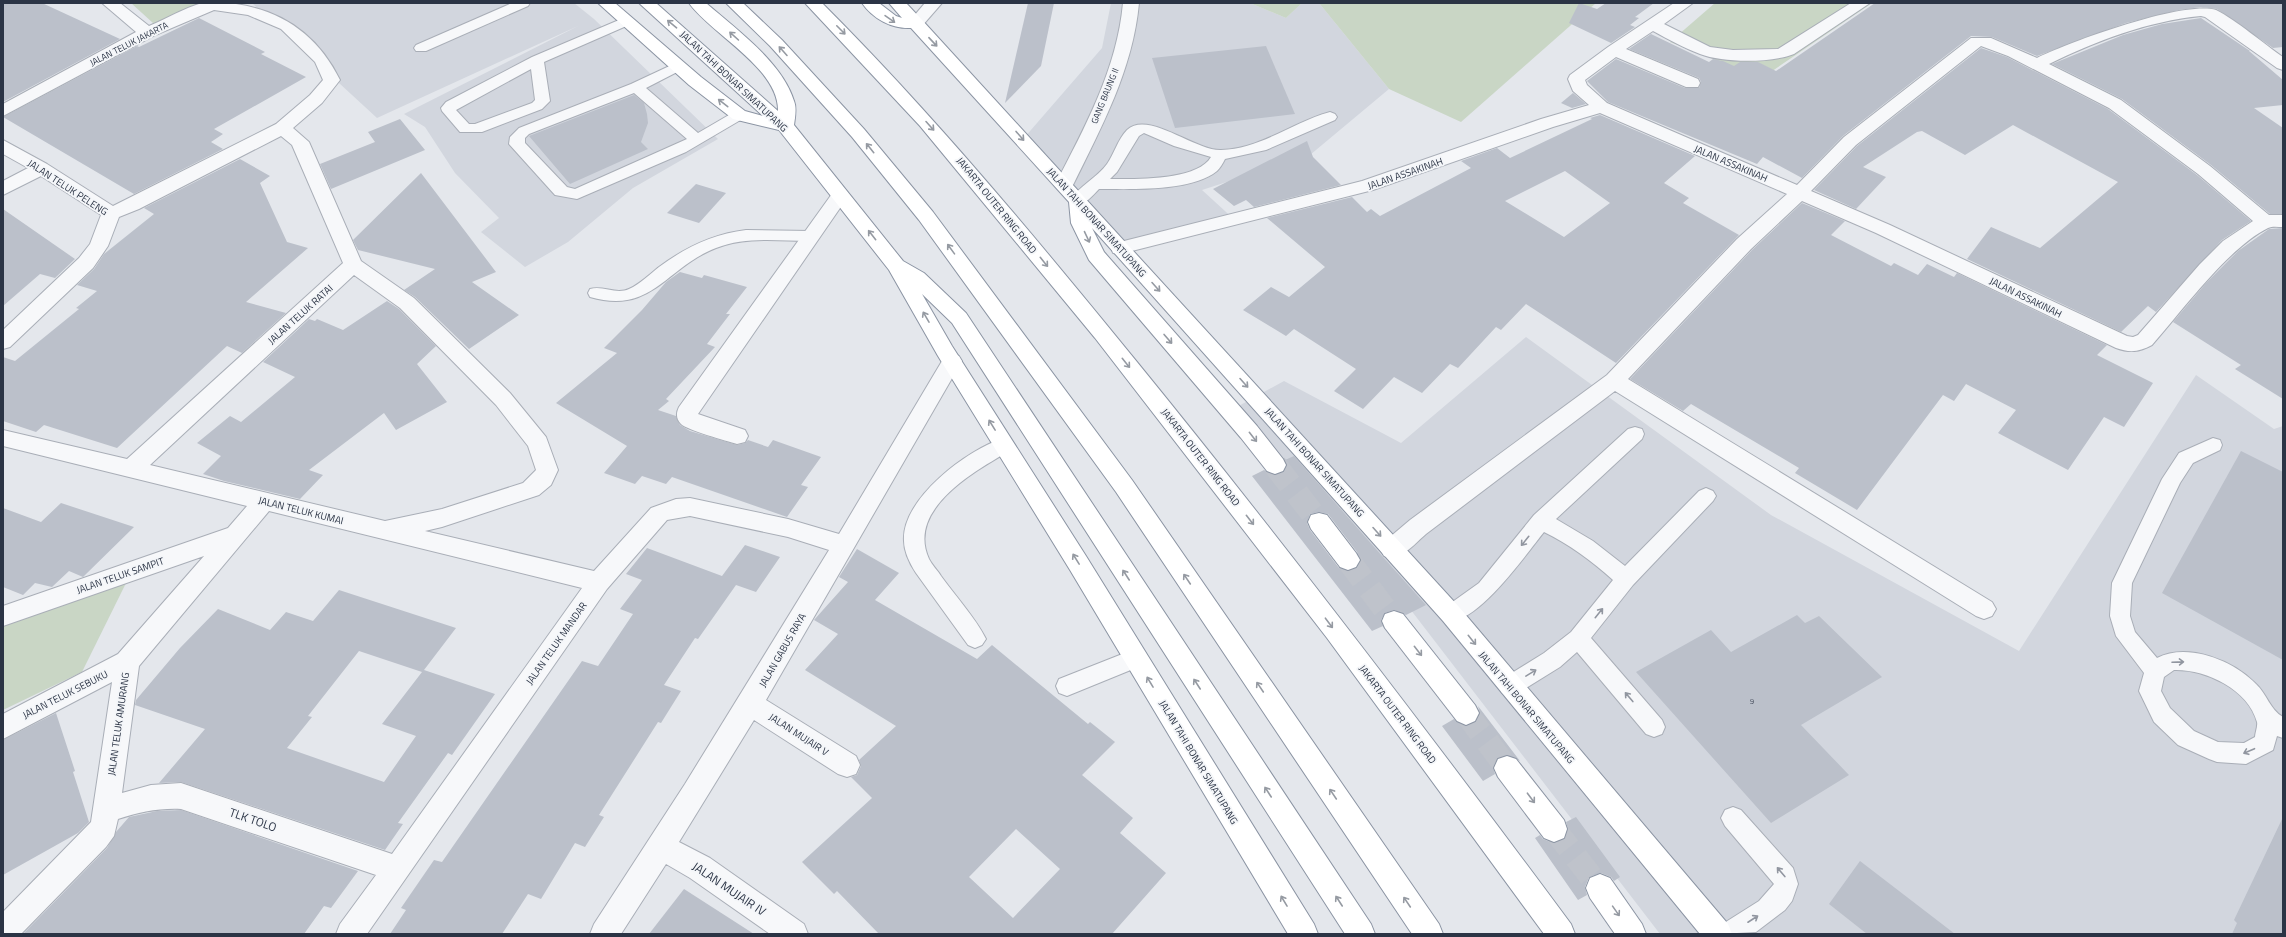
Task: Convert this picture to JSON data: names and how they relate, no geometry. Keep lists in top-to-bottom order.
{
  "streets": {
    "highway": ["JALAN TAHI BONAR SIMATUPANG", "JAKARTA OUTER RING ROAD"],
    "street": [
      "JALAN TELUK JAKARTA",
      "GANG BAUNG II",
      "JALAN ASSAKINAH",
      "JALAN TELUK PELENG",
      "JALAN TELUK RATAI",
      "JALAN TELUK KUMAI",
      "JALAN TELUK SAMPIT",
      "JALAN TELUK MANDAR",
      "JALAN GABUS RAYA",
      "JALAN TELUK SEBUKU",
      "JALAN TELUK AMURANG",
      "JALAN MUJAIR V",
      "TLK TOLO",
      "JALAN MUJAIR IV"
    ]
  },
  "crossings": [
    ["JALAN TELUK JAKARTA", "JALAN TELUK PELENG"],
    ["JALAN TAHI BONAR SIMATUPANG", "GANG BAUNG II"],
    ["JALAN TAHI BONAR SIMATUPANG", "JALAN ASSAKINAH"],
    ["JALAN TAHI BONAR SIMATUPANG", "JALAN GABUS RAYA"],
    ["JALAN TELUK RATAI", "JALAN TELUK KUMAI"],
    ["JALAN TELUK KUMAI", "JALAN TELUK MANDAR"],
    ["JALAN TELUK KUMAI", "JALAN TELUK AMURANG"],
    ["JALAN TELUK SAMPIT", "JALAN TELUK AMURANG"],
    ["JALAN TELUK MANDAR", "JALAN GABUS RAYA"],
    ["JALAN TELUK MANDAR", "TLK TOLO"],
    ["JALAN GABUS RAYA", "JALAN MUJAIR V"],
    ["JALAN GABUS RAYA", "JALAN MUJAIR IV"],
    ["JALAN TELUK SEBUKU", "JALAN TELUK AMURANG"],
    ["JALAN TELUK AMURANG", "TLK TOLO"]
  ],
  "house_numbers": ["9"]
}
